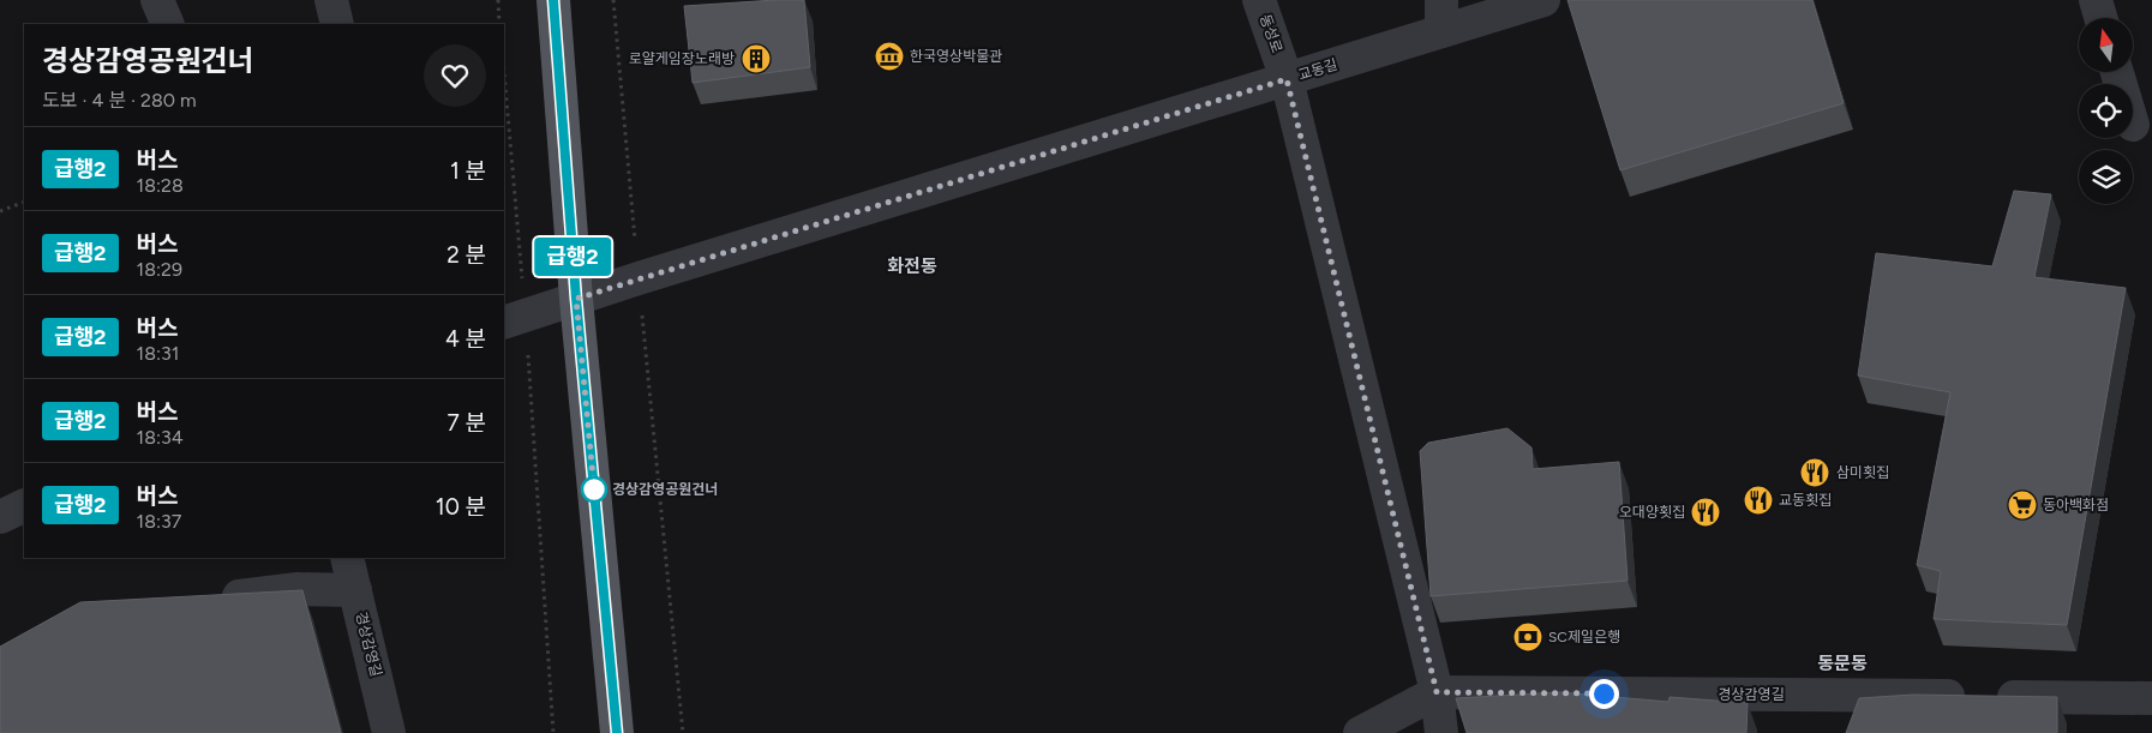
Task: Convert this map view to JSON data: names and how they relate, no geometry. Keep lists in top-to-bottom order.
{
  "streets": {
    "street": ["동성로", "교동길", "경상감영길"]
  },
  "crossings": [
    ["동성로", "교동길"],
    ["동성로", "경상감영길"]
  ],
  "districts": ["화전동", "동문동"],
  "places": {
    "museum": ["한국영상박물관"],
    "building": ["로얄게임장노래방"],
    "restaurant": ["삼미횟집", "교동횟집", "오대양횟집"],
    "other": ["경상감영공원건너"],
    "supermarket": ["동아백화점"],
    "bank": ["SC제일은행"]
  },
  "lines": ["bus line 급행2"],
  "north": "top",
  "page": {
    "on_map": "급행2",
    "heading": ["경상감영공원건너", "도보 · 4 분 · 280 m"],
    "list": [
      {
        "mark": "급행2",
        "name": "버스",
        "note": "18:28",
        "value": "1 분"
      },
      {
        "mark": "급행2",
        "name": "버스",
        "note": "18:29",
        "value": "2 분"
      },
      {
        "mark": "급행2",
        "name": "버스",
        "note": "18:31",
        "value": "4 분"
      },
      {
        "mark": "급행2",
        "name": "버스",
        "note": "18:34",
        "value": "7 분"
      },
      {
        "mark": "급행2",
        "name": "버스",
        "note": "18:37",
        "value": "10 분"
      }
    ]
  }
}
